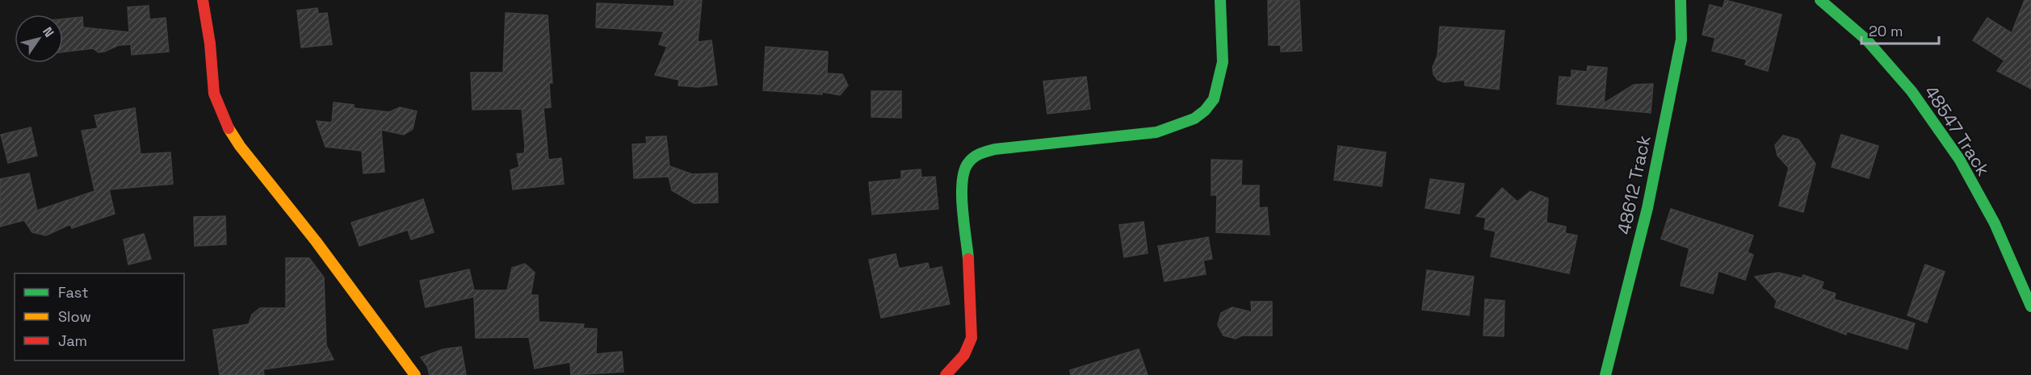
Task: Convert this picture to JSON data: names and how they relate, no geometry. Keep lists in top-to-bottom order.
{
  "streets": {
    "street": ["48547 Track", "48612 Track"]
  },
  "legend": ["Fast", "Slow", "Jam"],
  "scale_bar": "20 m",
  "north": "top right"
}
